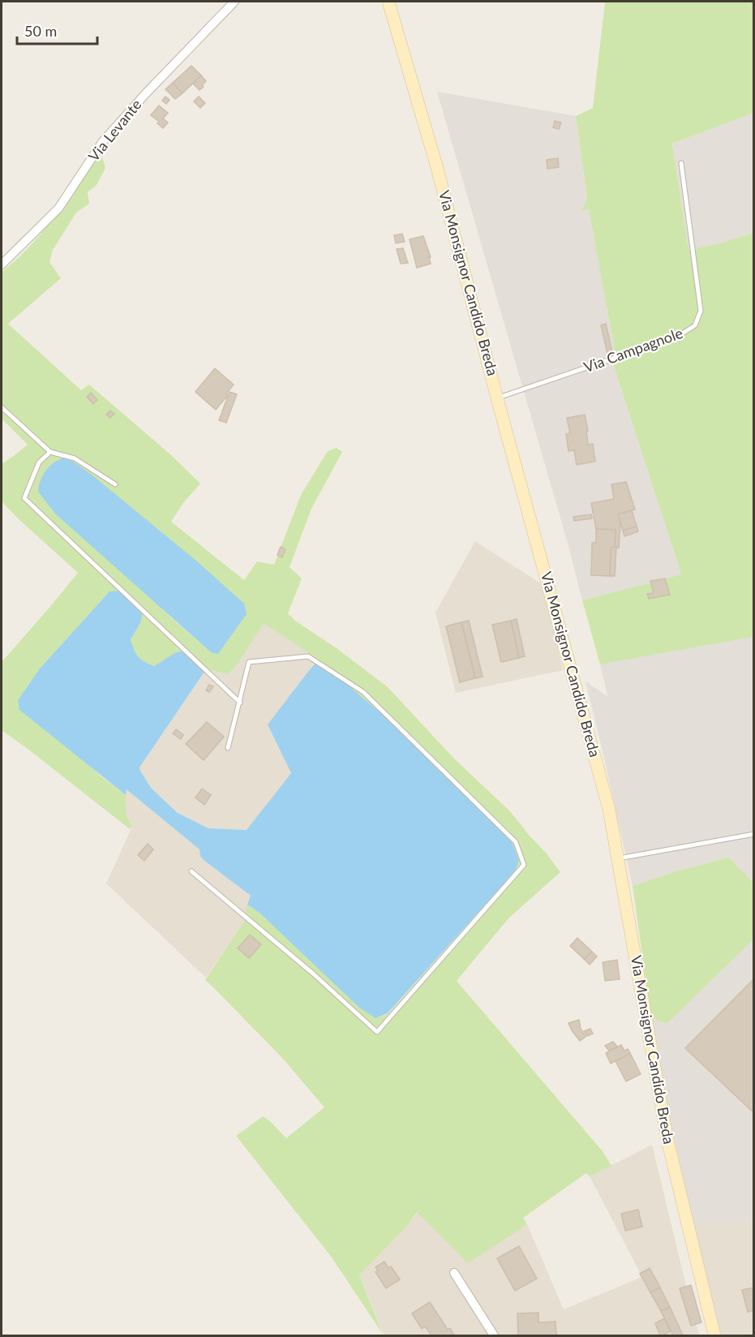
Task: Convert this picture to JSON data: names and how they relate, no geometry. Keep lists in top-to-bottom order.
{
  "streets": {
    "main road": ["Via Monsignor Candido Breda"],
    "street": ["Via Levante"],
    "lane": ["Via Campagnole"]
  },
  "crossings": [
    ["Via Monsignor Candido Breda", "Via Campagnole"]
  ],
  "scale_bar": "50 m"
}
